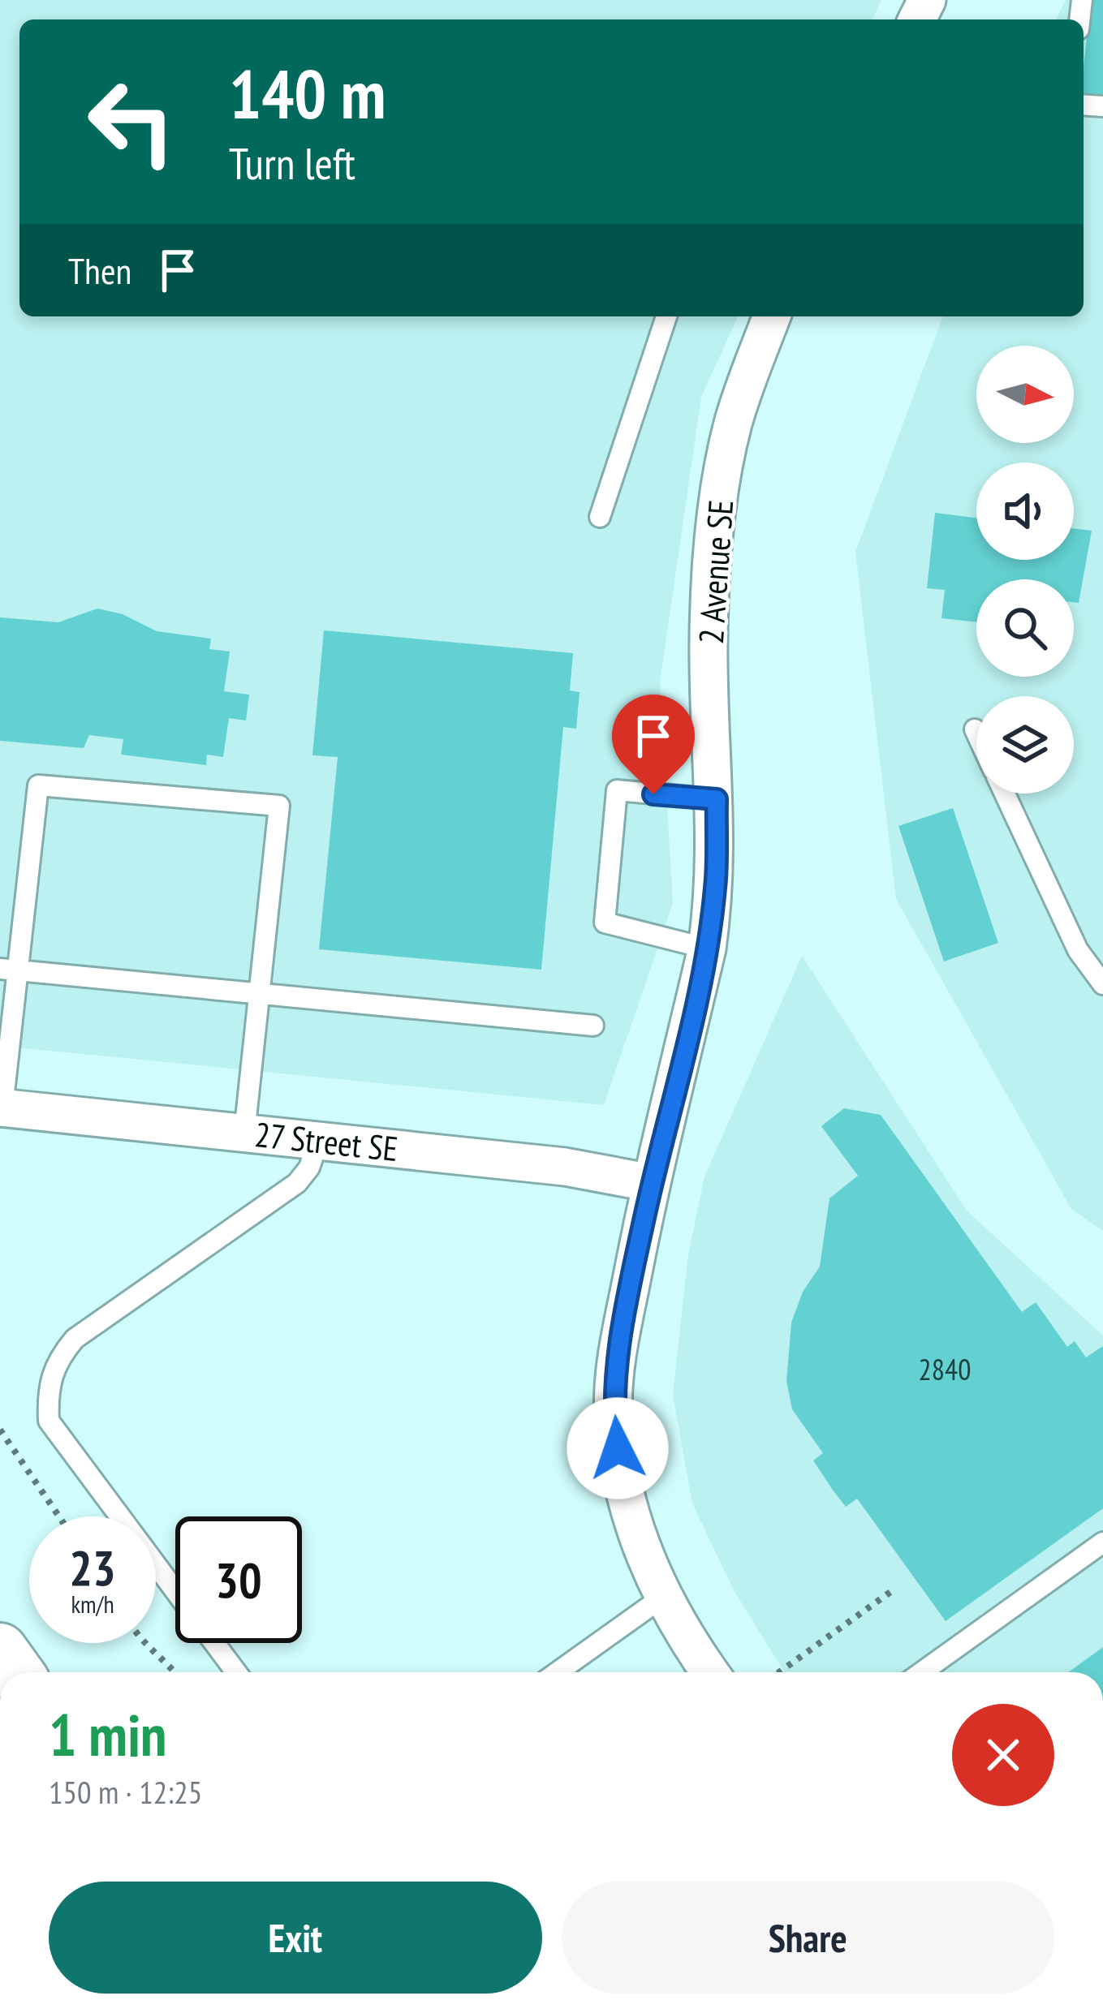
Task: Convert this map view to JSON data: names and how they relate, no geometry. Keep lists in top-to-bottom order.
{
  "streets": {
    "street": ["2 Avenue SE", "27 Street SE"]
  },
  "crossings": [
    ["2 Avenue SE", "27 Street SE"]
  ],
  "house_numbers": ["2840"],
  "north": "right",
  "page": {
    "turn": ["140 m", "Turn left"],
    "then": "Then",
    "speed": "23 km/h",
    "limit": "30",
    "heading": ["1 min", "150 m · 12:25"],
    "buttons": ["Exit", "Share"]
  }
}
